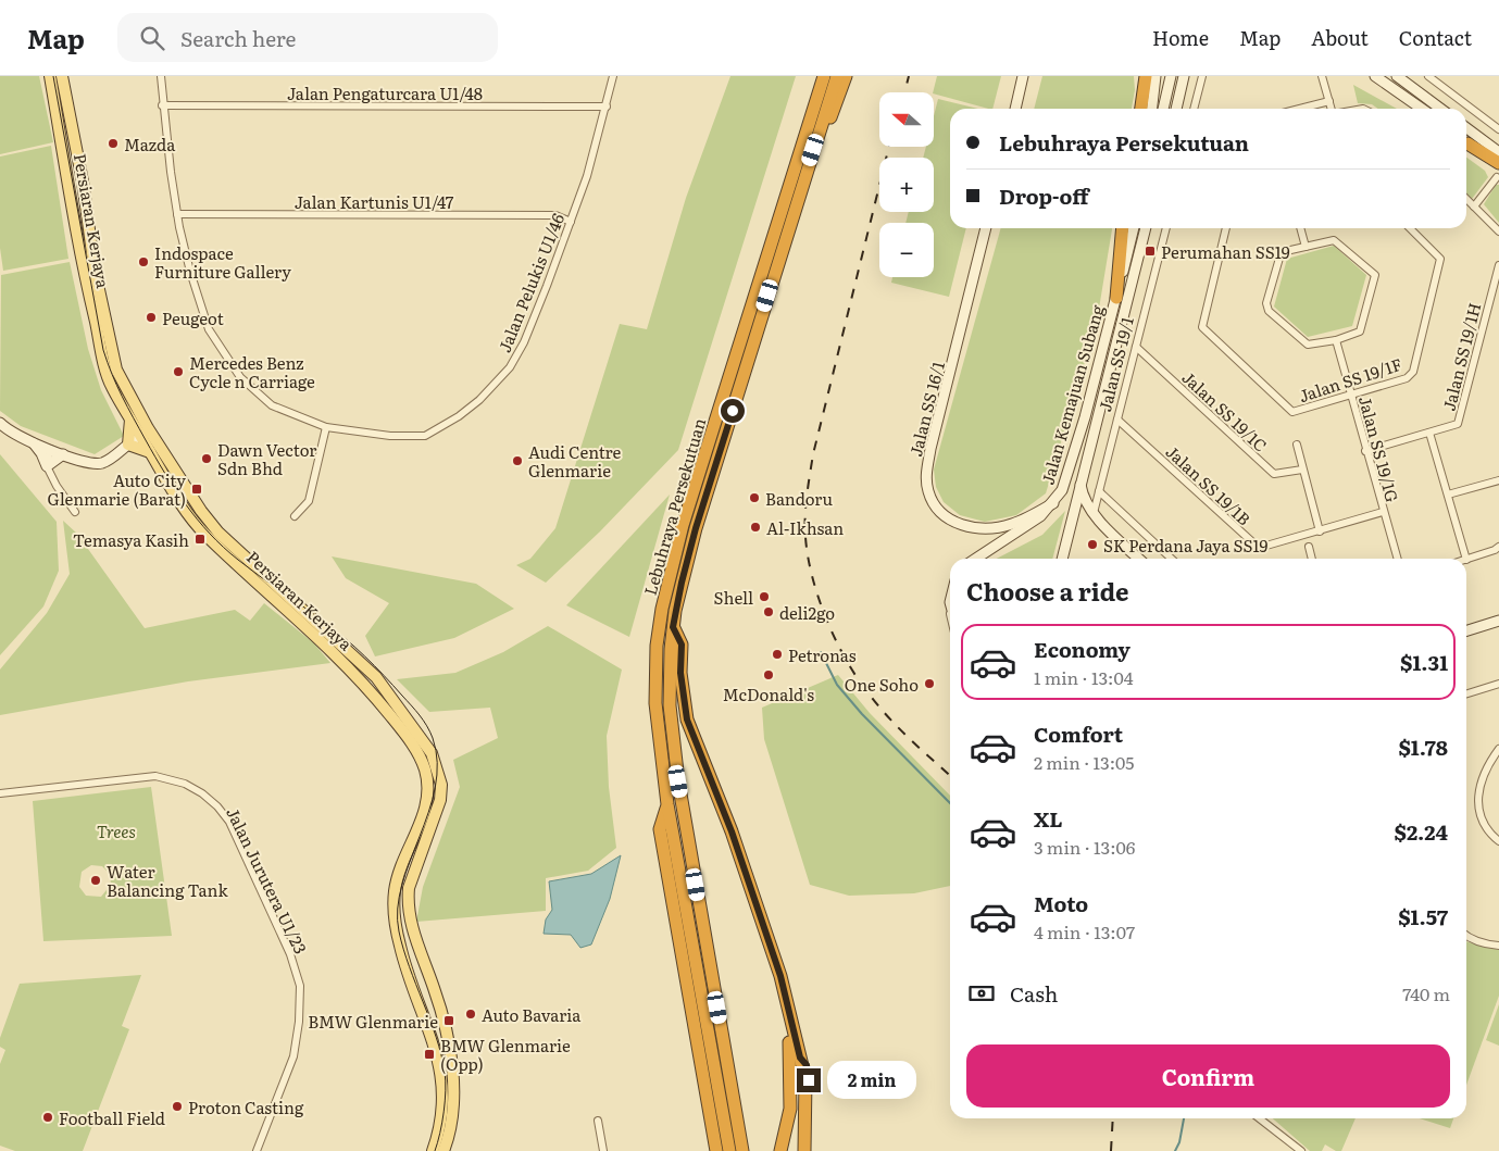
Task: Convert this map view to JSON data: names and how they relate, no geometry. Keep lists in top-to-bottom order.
{
  "streets": {
    "highway": ["Lebuhraya Persekutuan"],
    "main road": ["Persiaran Kerjaya", "Jalan Kemajuan Subang", "Jalan SS 16/1"],
    "street": [
      "Jalan Pengaturcara U1/48",
      "Jalan Kartunis U1/47",
      "Jalan Pelukis U1/46",
      "Jalan SS 19/1H",
      "Jalan SS 19/1",
      "Jalan SS 19/1F",
      "Jalan SS 19/1C",
      "Jalan SS 19/1G",
      "Jalan SS 19/1B",
      "Jalan Jurutera U1/23"
    ]
  },
  "crossings": [
    ["Jalan Pengaturcara U1/48", "Jalan Pelukis U1/46"],
    ["Jalan Kartunis U1/47", "Jalan Pelukis U1/46"],
    ["Jalan SS 19/1H", "Jalan SS 19/1G"],
    ["Jalan SS 19/1", "Jalan SS 19/1C"],
    ["Jalan SS 19/1", "Jalan SS 19/1B"],
    ["Jalan SS 19/1F", "Jalan SS 19/1G"],
    ["Jalan Kemajuan Subang", "Jalan SS 16/1"],
    ["Jalan SS 19/1G", "Jalan SS 19/1B"]
  ],
  "parks": ["Trees"],
  "places": {
    "other": [
      "Mazda",
      "Indospace Furniture Gallery",
      "Peugeot",
      "Mercedes Benz Cycle n Carriage",
      "Dawn Vector Sdn Bhd",
      "Audi Centre Glenmarie",
      "Bandoru",
      "Al-Ikhsan",
      "SK Perdana Jaya SS19",
      "Shell",
      "deli2go",
      "Petronas",
      "McDonald's",
      "One Soho",
      "Water Balancing Tank",
      "Auto Bavaria",
      "Proton Casting",
      "Football Field"
    ],
    "transit": [
      "Perumahan SS19",
      "Auto City Glenmarie (Barat)",
      "Temasya Kasih",
      "BMW Glenmarie",
      "BMW Glenmarie (Opp)"
    ]
  },
  "north": "left",
  "page": {
    "header": "Map",
    "search": "Search here",
    "nav": [
      "Home",
      "Map",
      "About",
      "Contact"
    ],
    "map_buttons": ["+", "−"],
    "banner": ["Lebuhraya Persekutuan", "Drop-off"],
    "heading": "Choose a ride",
    "list": [
      {
        "name": "Economy",
        "note": "1 min · 13:04",
        "value": "$1.31"
      },
      {
        "name": "Comfort",
        "note": "2 min · 13:05",
        "value": "$1.78"
      },
      {
        "name": "XL",
        "note": "3 min · 13:06",
        "value": "$2.24"
      },
      {
        "name": "Moto",
        "note": "4 min · 13:07",
        "value": "$1.57"
      }
    ],
    "pay": ["Cash", "740 m"],
    "buttons": "Confirm",
    "bubble": "2 min"
  }
}
